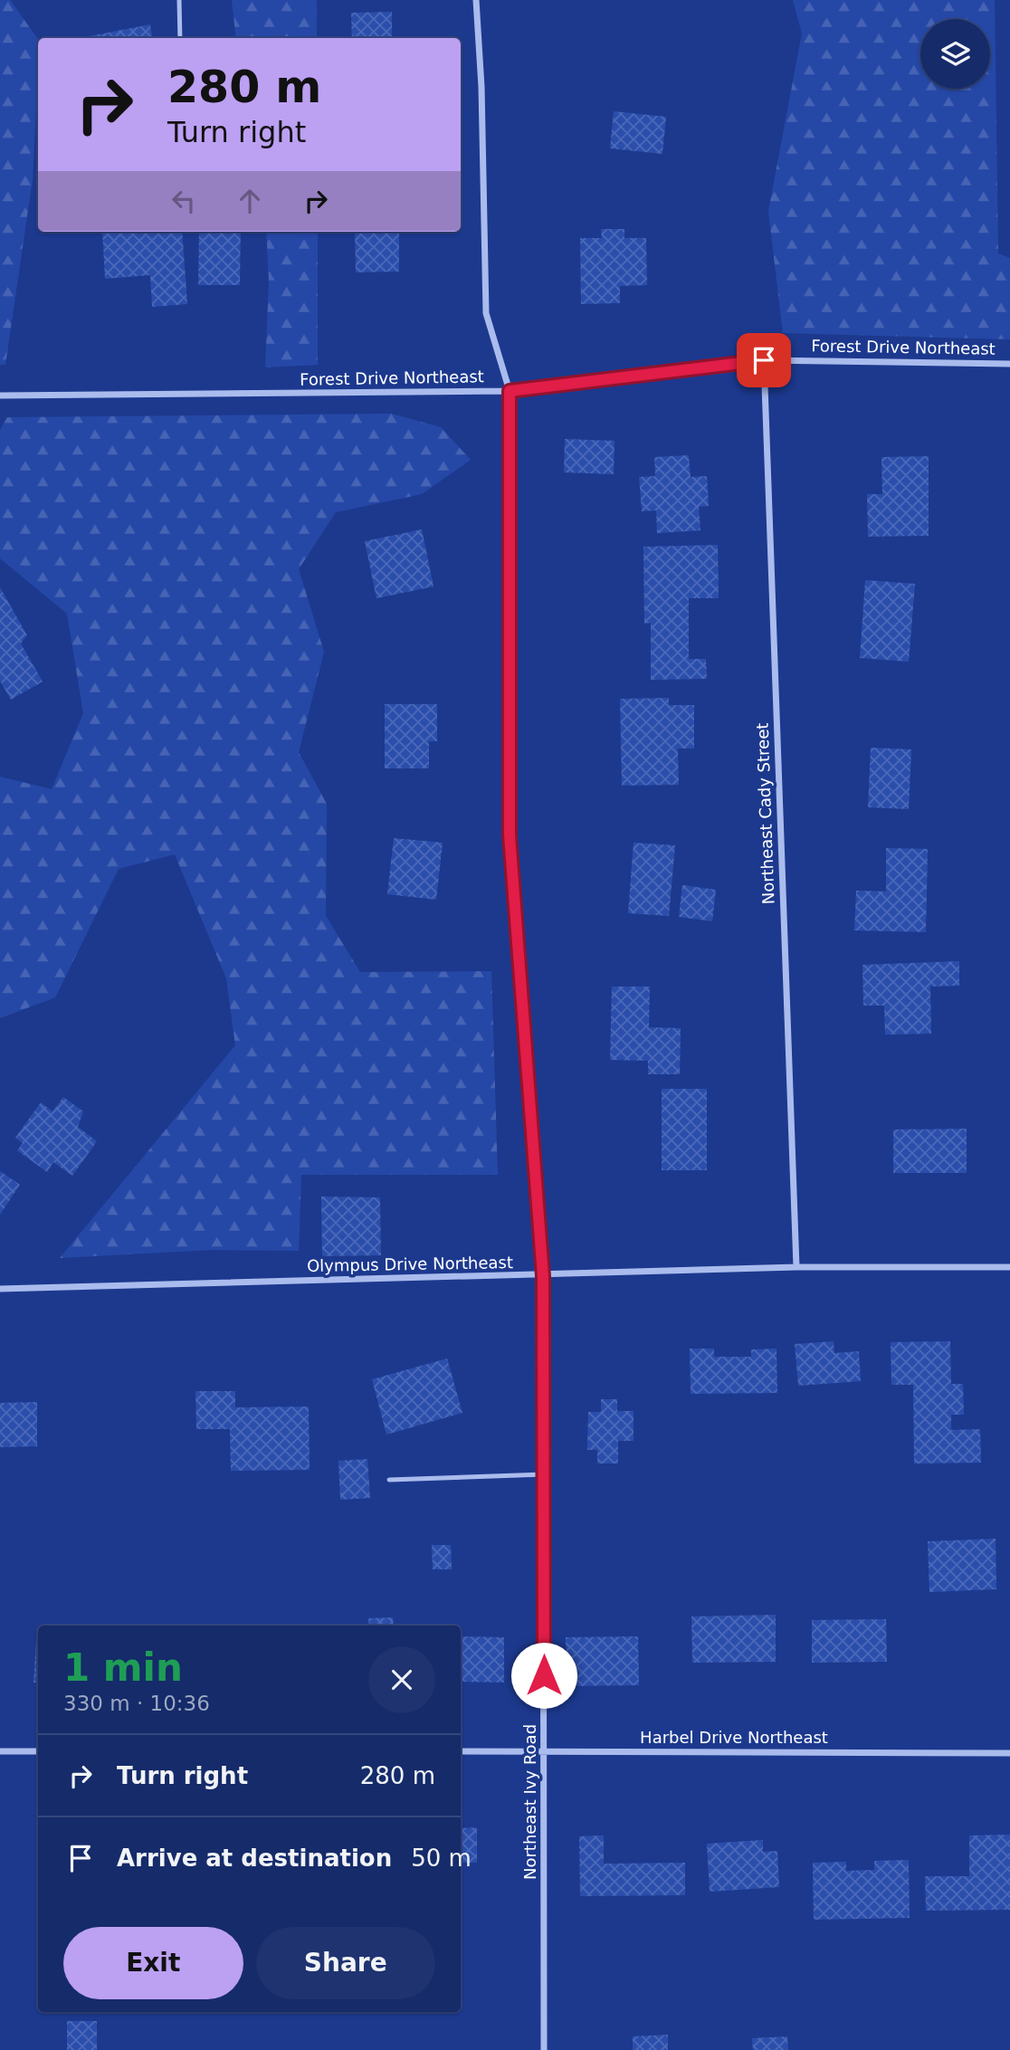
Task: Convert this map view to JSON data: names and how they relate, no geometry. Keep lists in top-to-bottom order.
{
  "streets": {
    "street": [
      "Forest Drive Northeast",
      "Northeast Cady Street",
      "Olympus Drive Northeast",
      "Harbel Drive Northeast",
      "Northeast Ivy Road"
    ]
  },
  "crossings": [
    ["Forest Drive Northeast", "Northeast Cady Street"],
    ["Forest Drive Northeast", "Northeast Ivy Road"],
    ["Northeast Cady Street", "Olympus Drive Northeast"],
    ["Olympus Drive Northeast", "Northeast Ivy Road"],
    ["Harbel Drive Northeast", "Northeast Ivy Road"]
  ],
  "page": {
    "turn": ["280 m", "Turn right"],
    "heading": ["1 min", "330 m · 10:36"],
    "list": [
      {
        "name": "Turn right",
        "value": "280 m"
      },
      {
        "name": "Arrive at destination",
        "value": "50 m"
      }
    ],
    "buttons": ["Exit", "Share"]
  }
}
